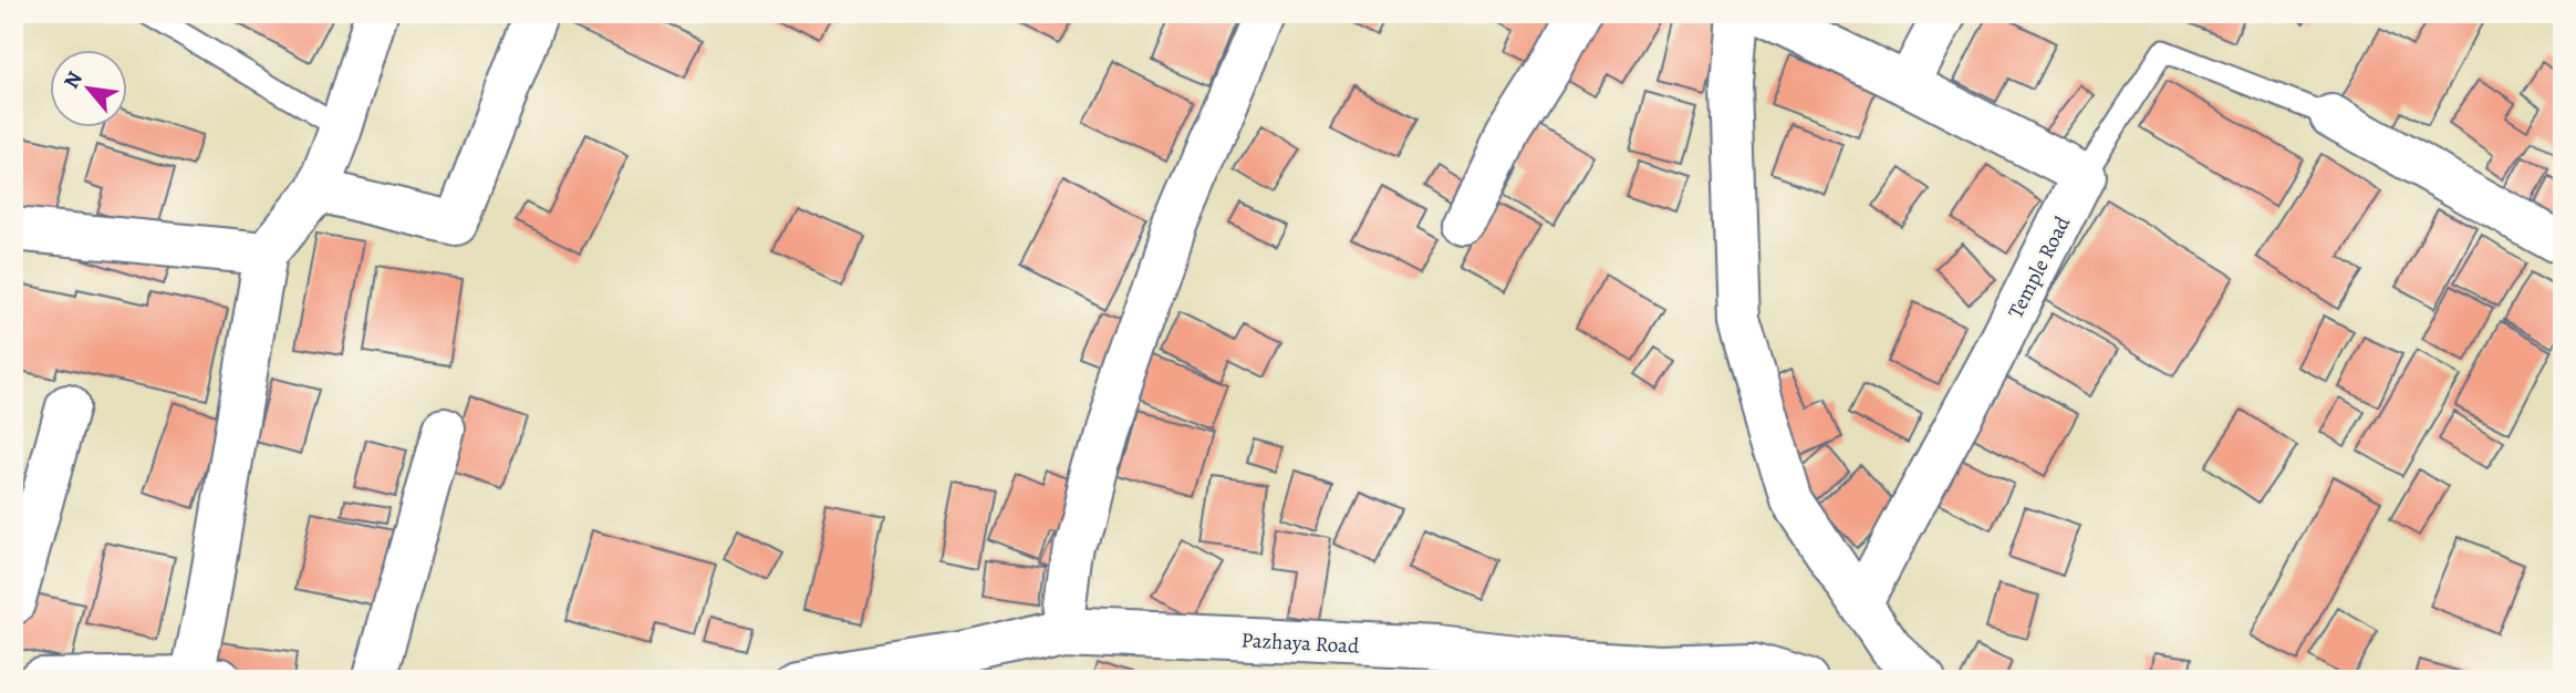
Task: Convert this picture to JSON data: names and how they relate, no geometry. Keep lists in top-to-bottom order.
{
  "streets": {
    "street": ["Temple Road", "Pazhaya Road"]
  },
  "north": "top left"
}
